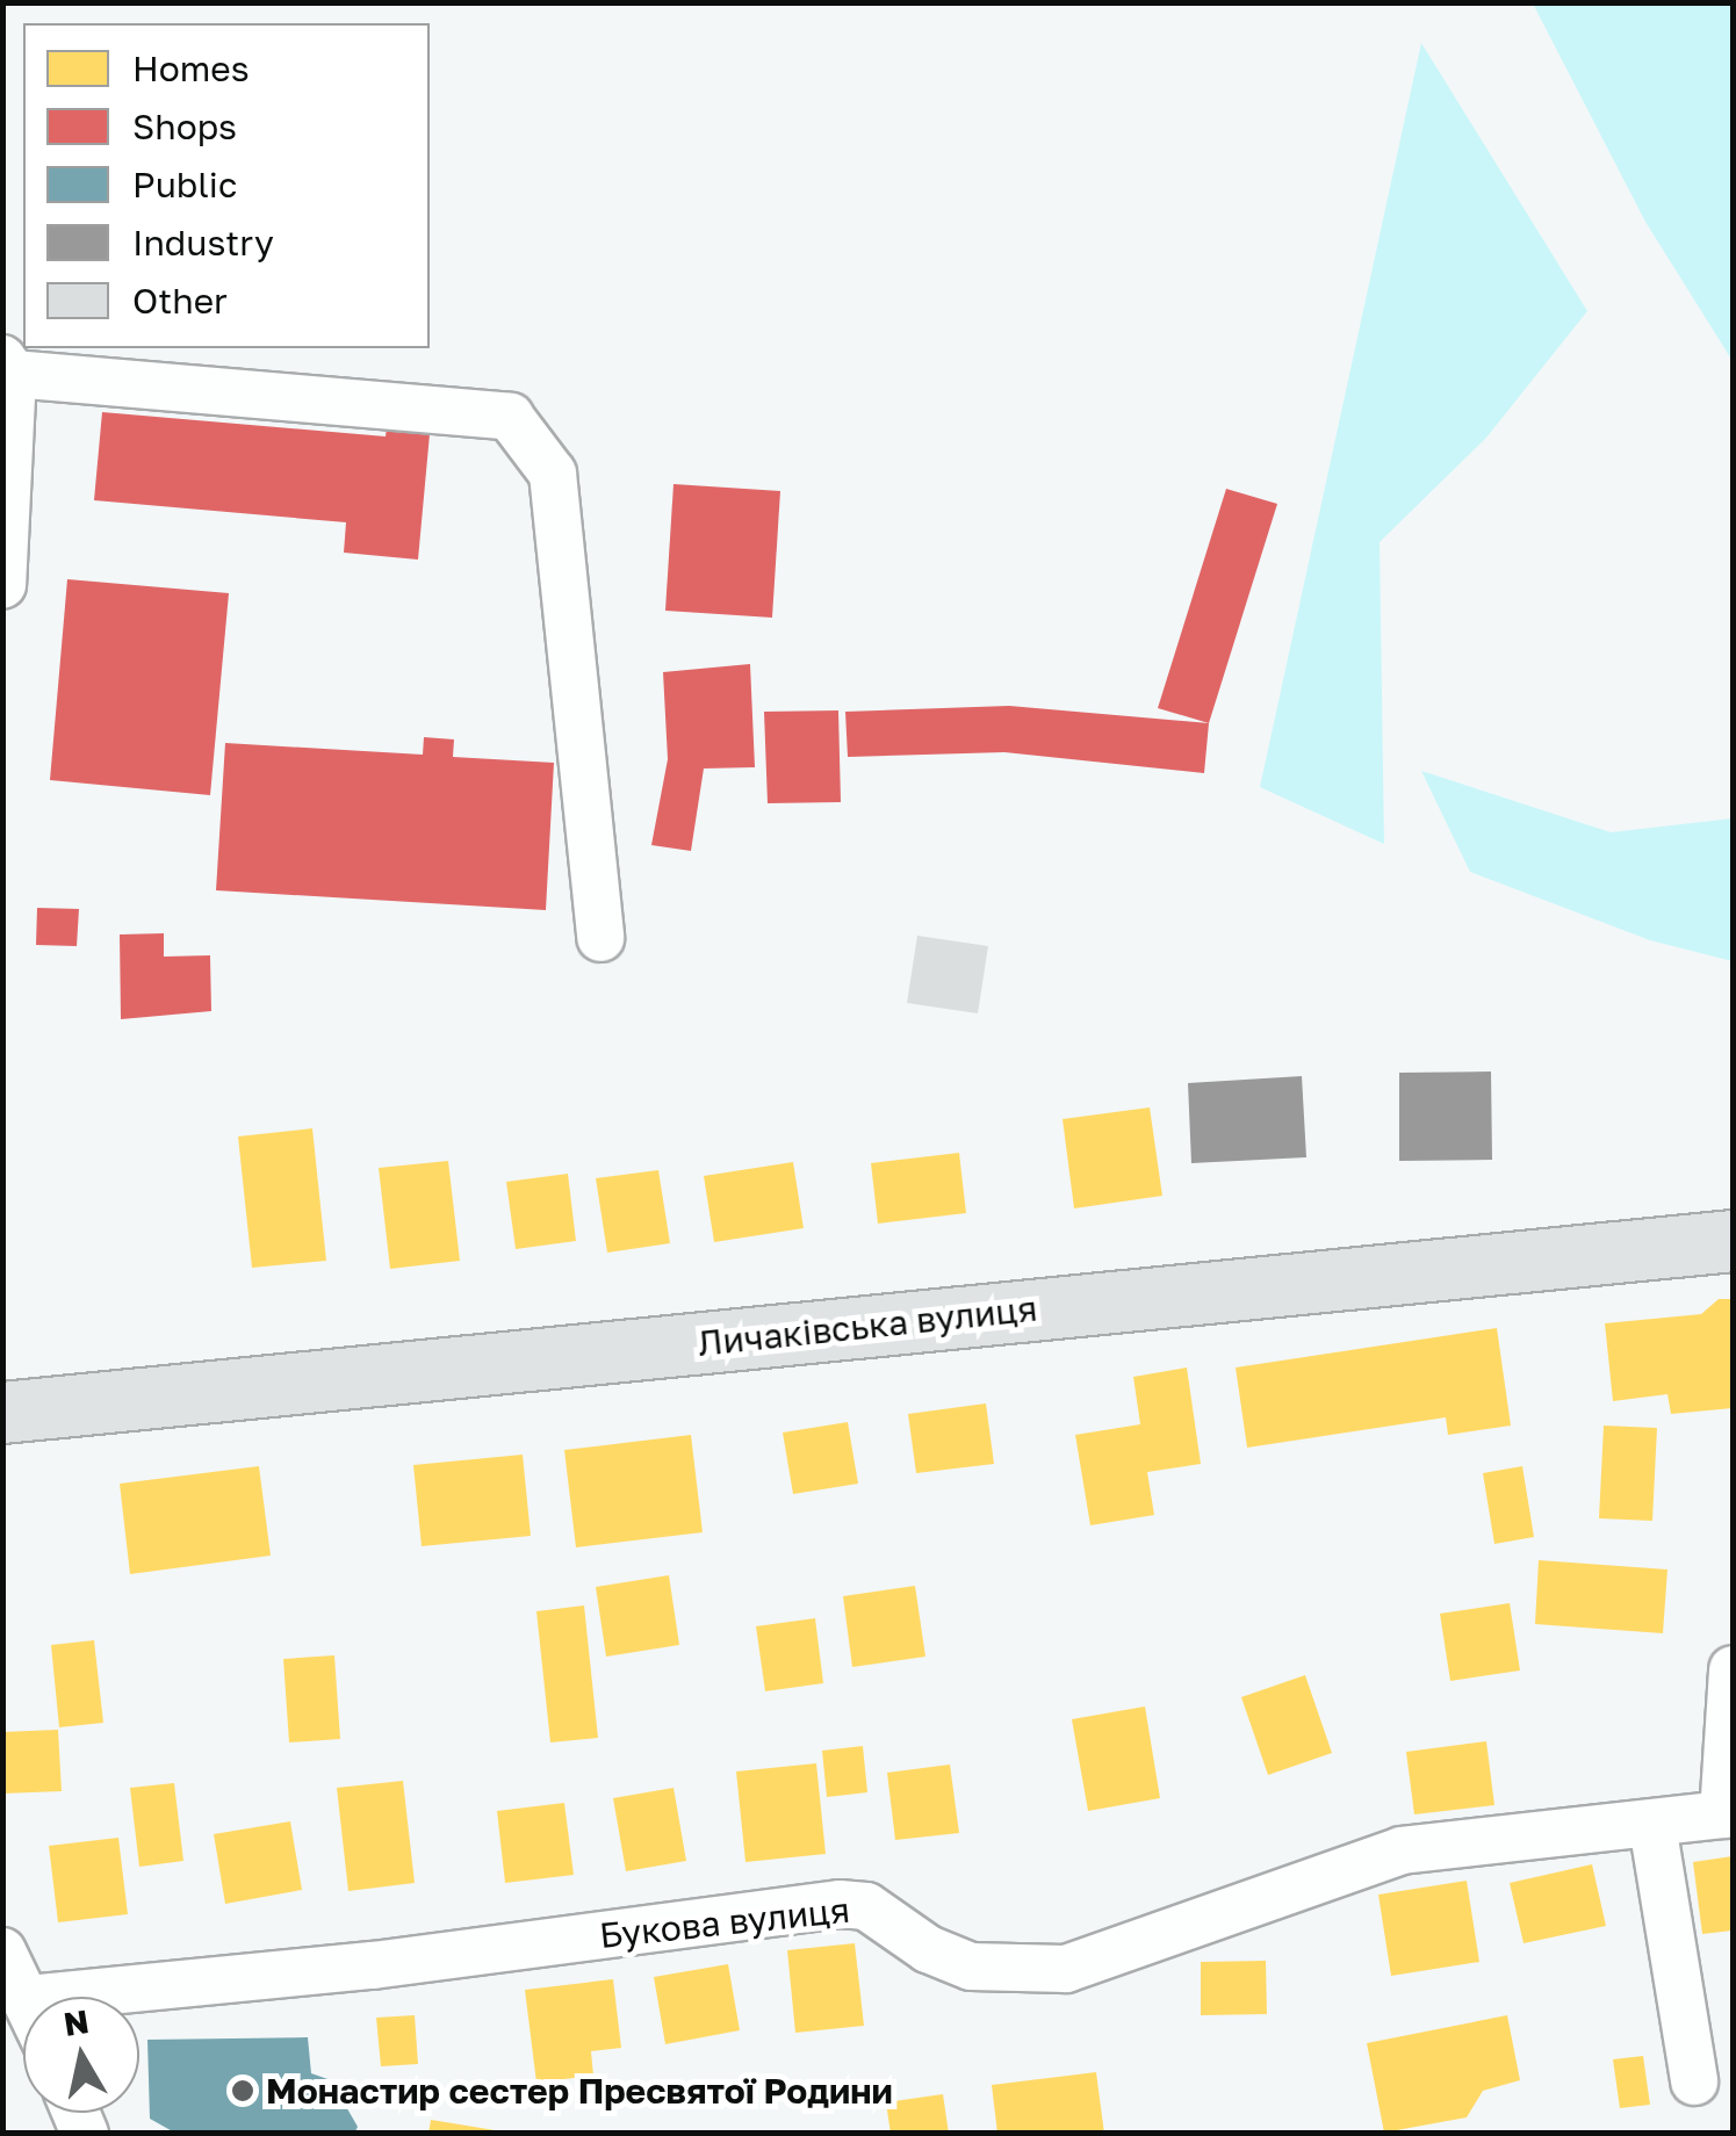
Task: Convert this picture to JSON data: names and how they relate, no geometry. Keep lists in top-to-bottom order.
{
  "streets": {
    "main road": ["Личаківська вулиця"],
    "street": ["Букова вулиця"]
  },
  "places": ["Монастир сестер Пресвятої Родини"],
  "legend": [
    "Homes",
    "Shops",
    "Public",
    "Industry",
    "Other"
  ],
  "north": "top"
}
